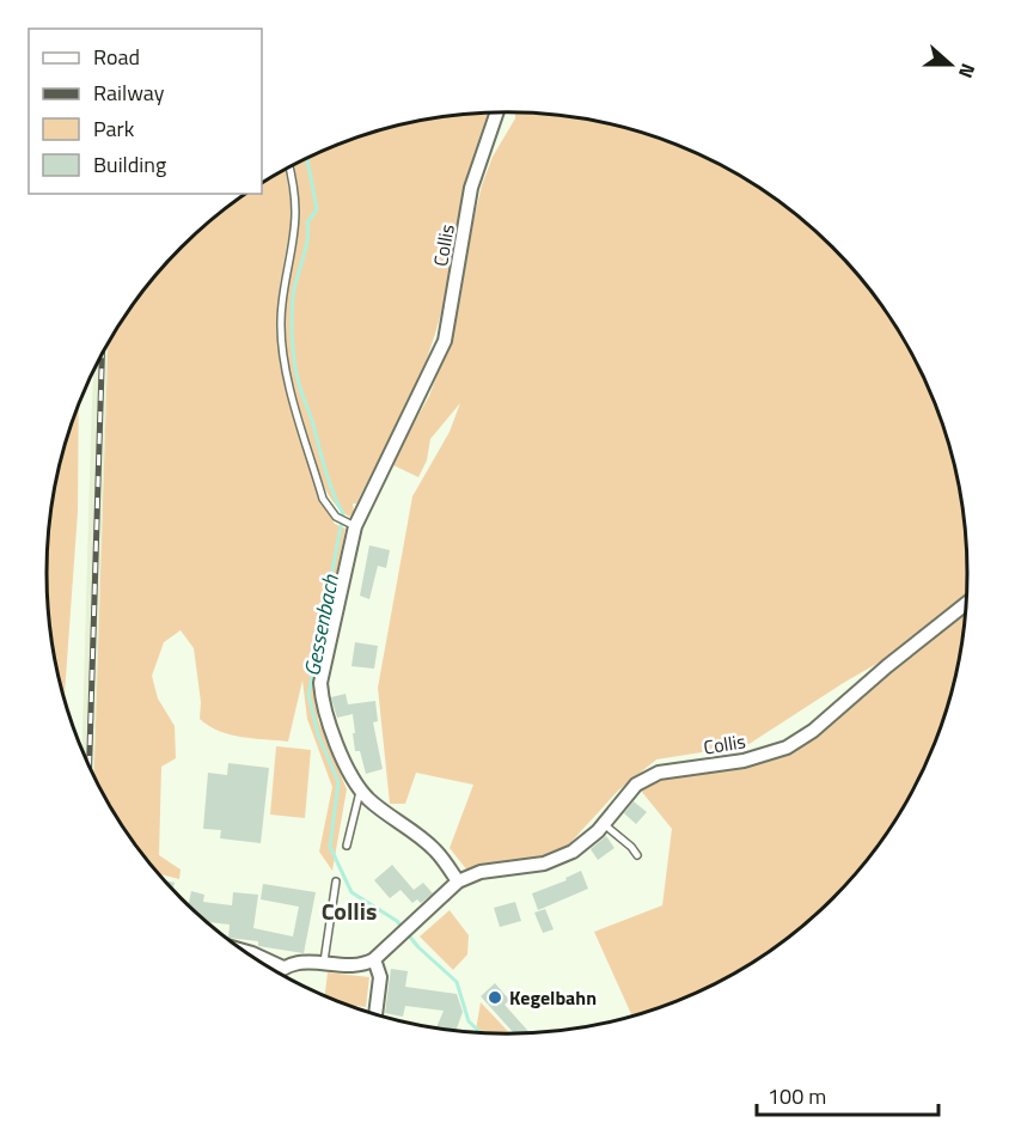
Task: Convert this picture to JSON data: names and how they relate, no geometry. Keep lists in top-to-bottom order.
{
  "streets": {
    "street": ["Collis"]
  },
  "districts": ["Collis"],
  "water": ["Gessenbach"],
  "places": ["Kegelbahn"],
  "legend": [
    "Road",
    "Railway",
    "Park",
    "Building"
  ],
  "scale_bar": "100 m",
  "north": "right"
}
